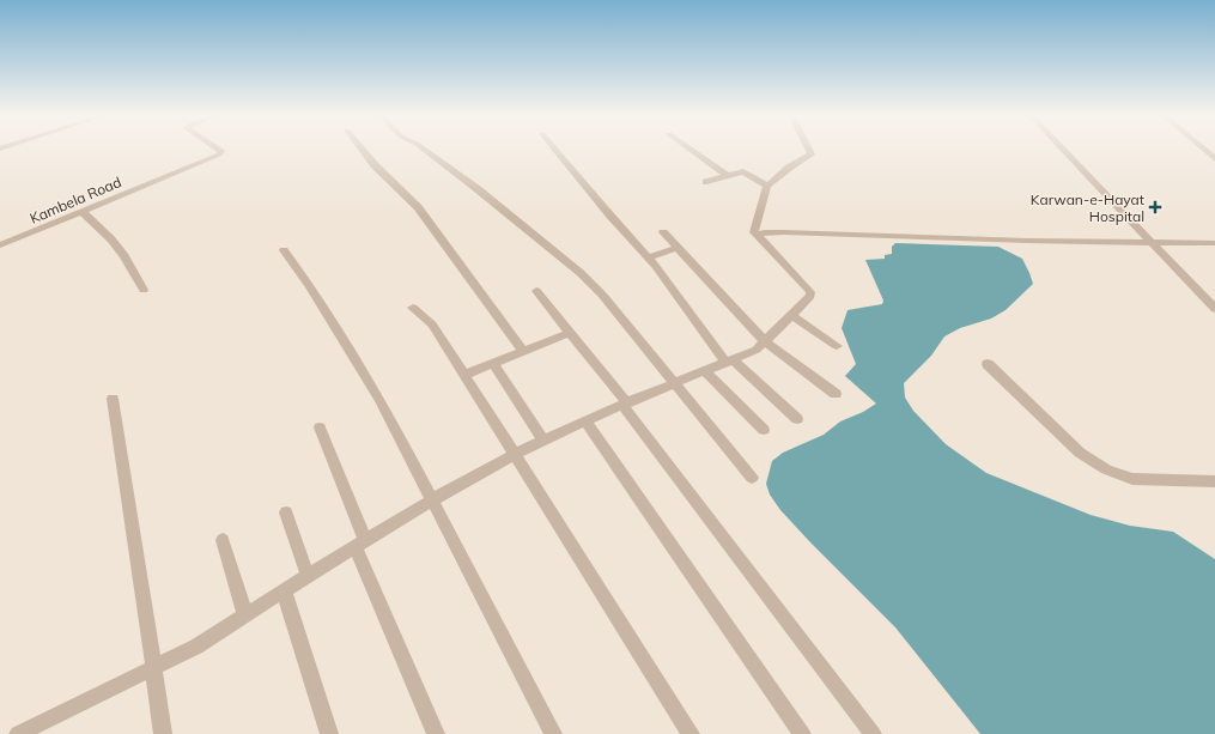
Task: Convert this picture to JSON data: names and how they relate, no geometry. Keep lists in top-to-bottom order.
{
  "streets": {
    "street": ["Kambela Road"]
  },
  "places": {
    "health": ["Karwan-e-Hayat Hospital"]
  }
}
